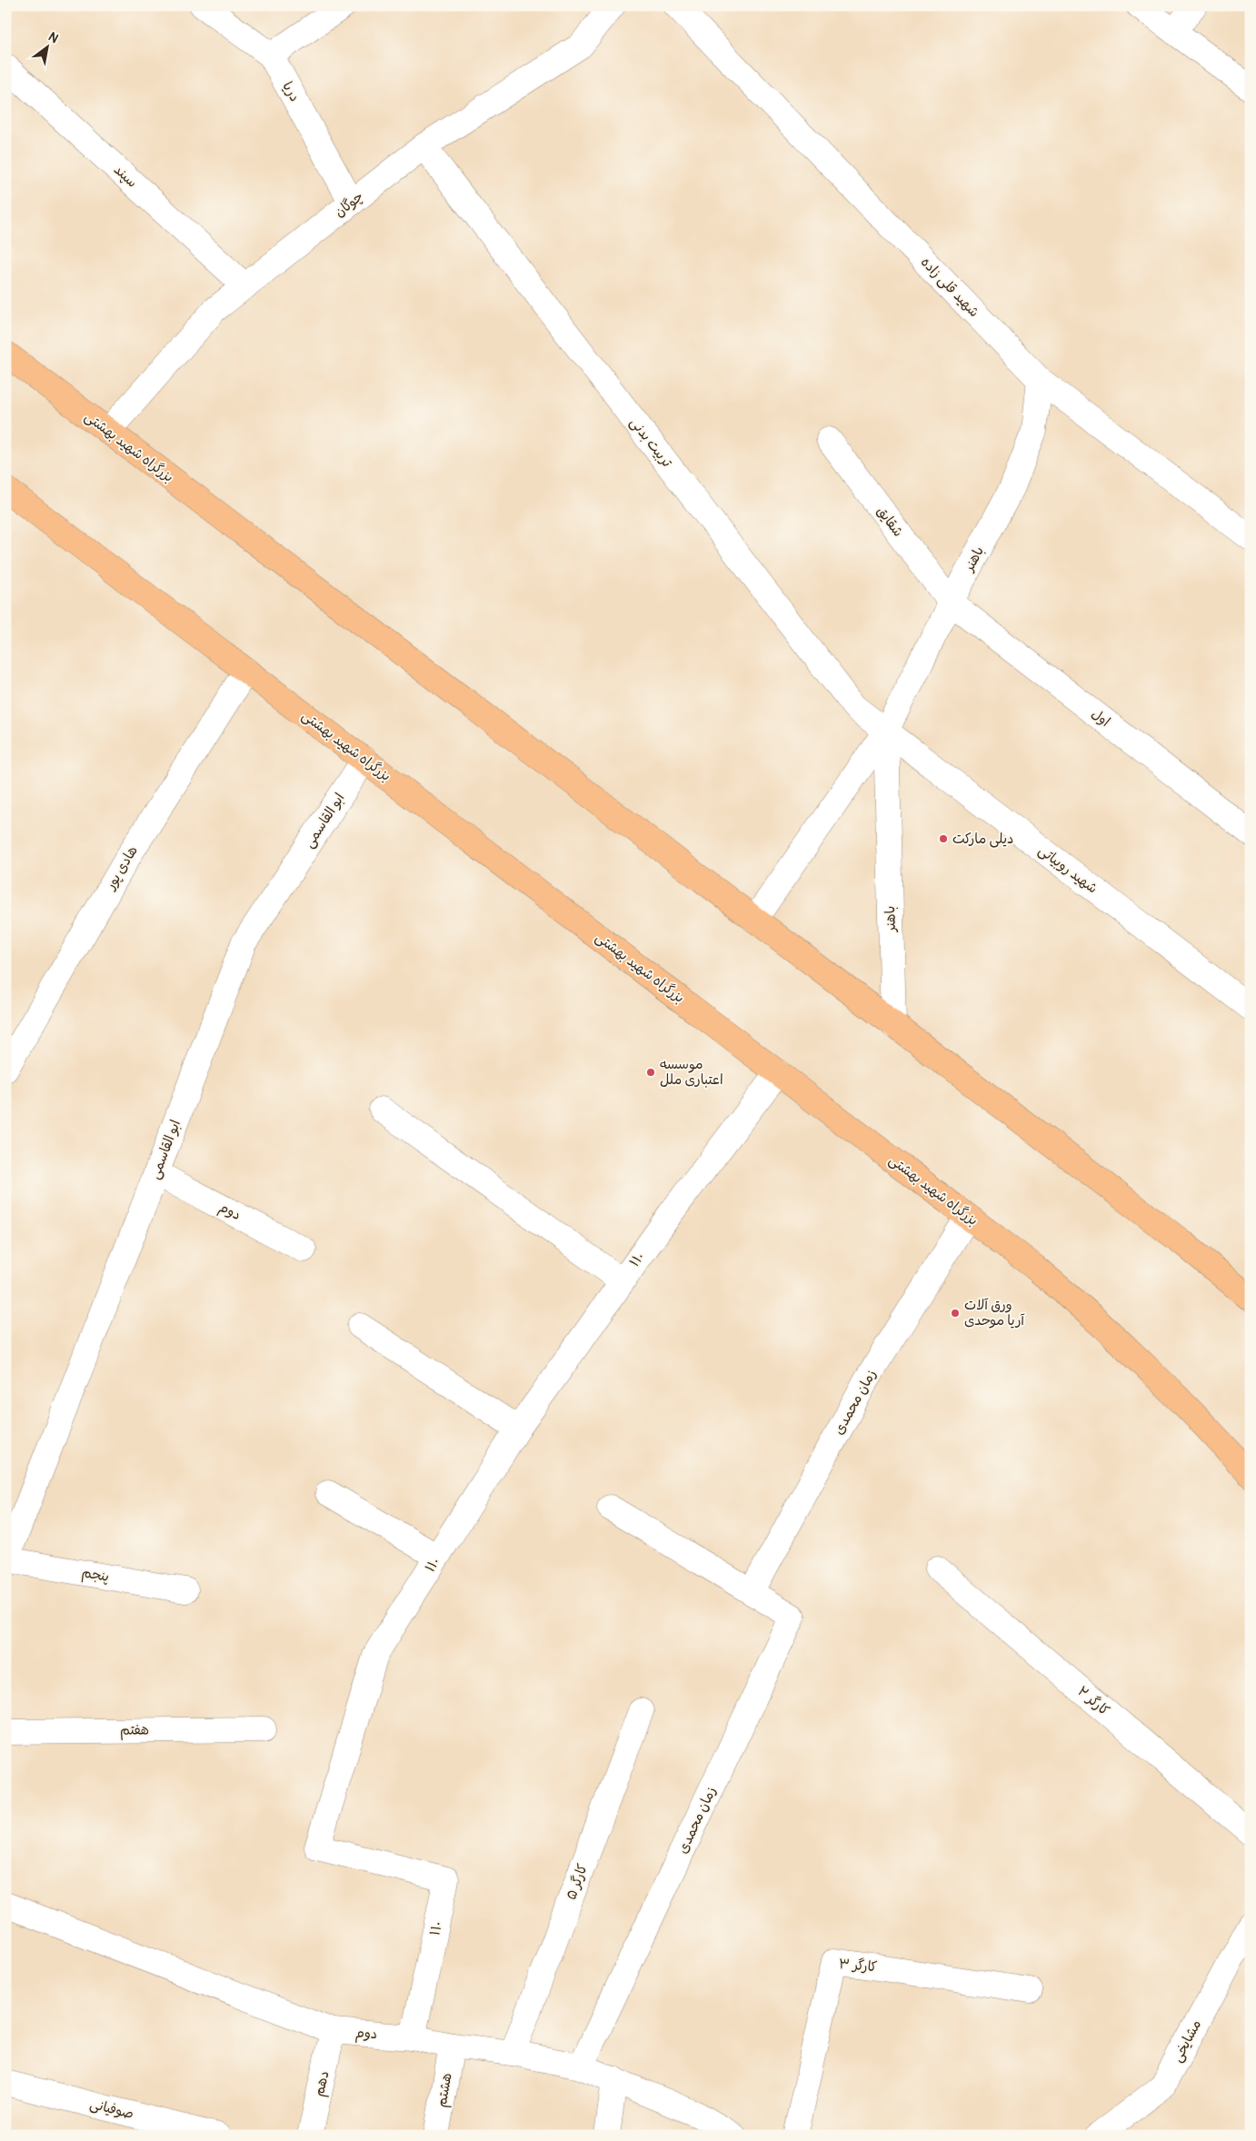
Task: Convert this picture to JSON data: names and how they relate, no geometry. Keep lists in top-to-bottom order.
{
  "streets": {
    "highway": ["بزرگراه شهید بهشتی"],
    "street": [
      "دریا",
      "سپند",
      "چوگان",
      "شهید قلی زاده",
      "تربیت بدنی",
      "شقایق",
      "باهنر",
      "اول",
      "ابو القاسمی",
      "هادی پور",
      "شهید روبیاتی",
      "دوم",
      "۱۱۰",
      "زمان محمدی",
      "پنجم",
      "کارگر ۲",
      "هفتم",
      "کارگر ۵",
      "کارگر ۳",
      "مشایخی",
      "دهم",
      "هشتم",
      "صوفیانی"
    ]
  },
  "crossings": [
    ["دریا", "چوگان"],
    ["سپند", "چوگان"],
    ["چوگان", "تربیت بدنی"],
    ["چوگان", "بزرگراه شهید بهشتی"],
    ["شهید قلی زاده", "باهنر"],
    ["تربیت بدنی", "باهنر"],
    ["تربیت بدنی", "شهید روبیاتی"],
    ["بزرگراه شهید بهشتی", "باهنر"],
    ["بزرگراه شهید بهشتی", "ابو القاسمی"],
    ["بزرگراه شهید بهشتی", "هادی پور"],
    ["بزرگراه شهید بهشتی", "۱۱۰"],
    ["بزرگراه شهید بهشتی", "زمان محمدی"],
    ["شقایق", "باهنر"],
    ["شقایق", "اول"],
    ["باهنر", "اول"],
    ["باهنر", "شهید روبیاتی"],
    ["ابو القاسمی", "دوم"],
    ["ابو القاسمی", "پنجم"],
    ["دوم", "۱۱۰"],
    ["دوم", "زمان محمدی"],
    ["دوم", "کارگر ۵"],
    ["دوم", "دهم"],
    ["دوم", "هشتم"]
  ],
  "places": ["دیلی مارکت", "موسسه اعتباری ملل", "ورق آلات آریا موحدی"],
  "north": "top right"
}
